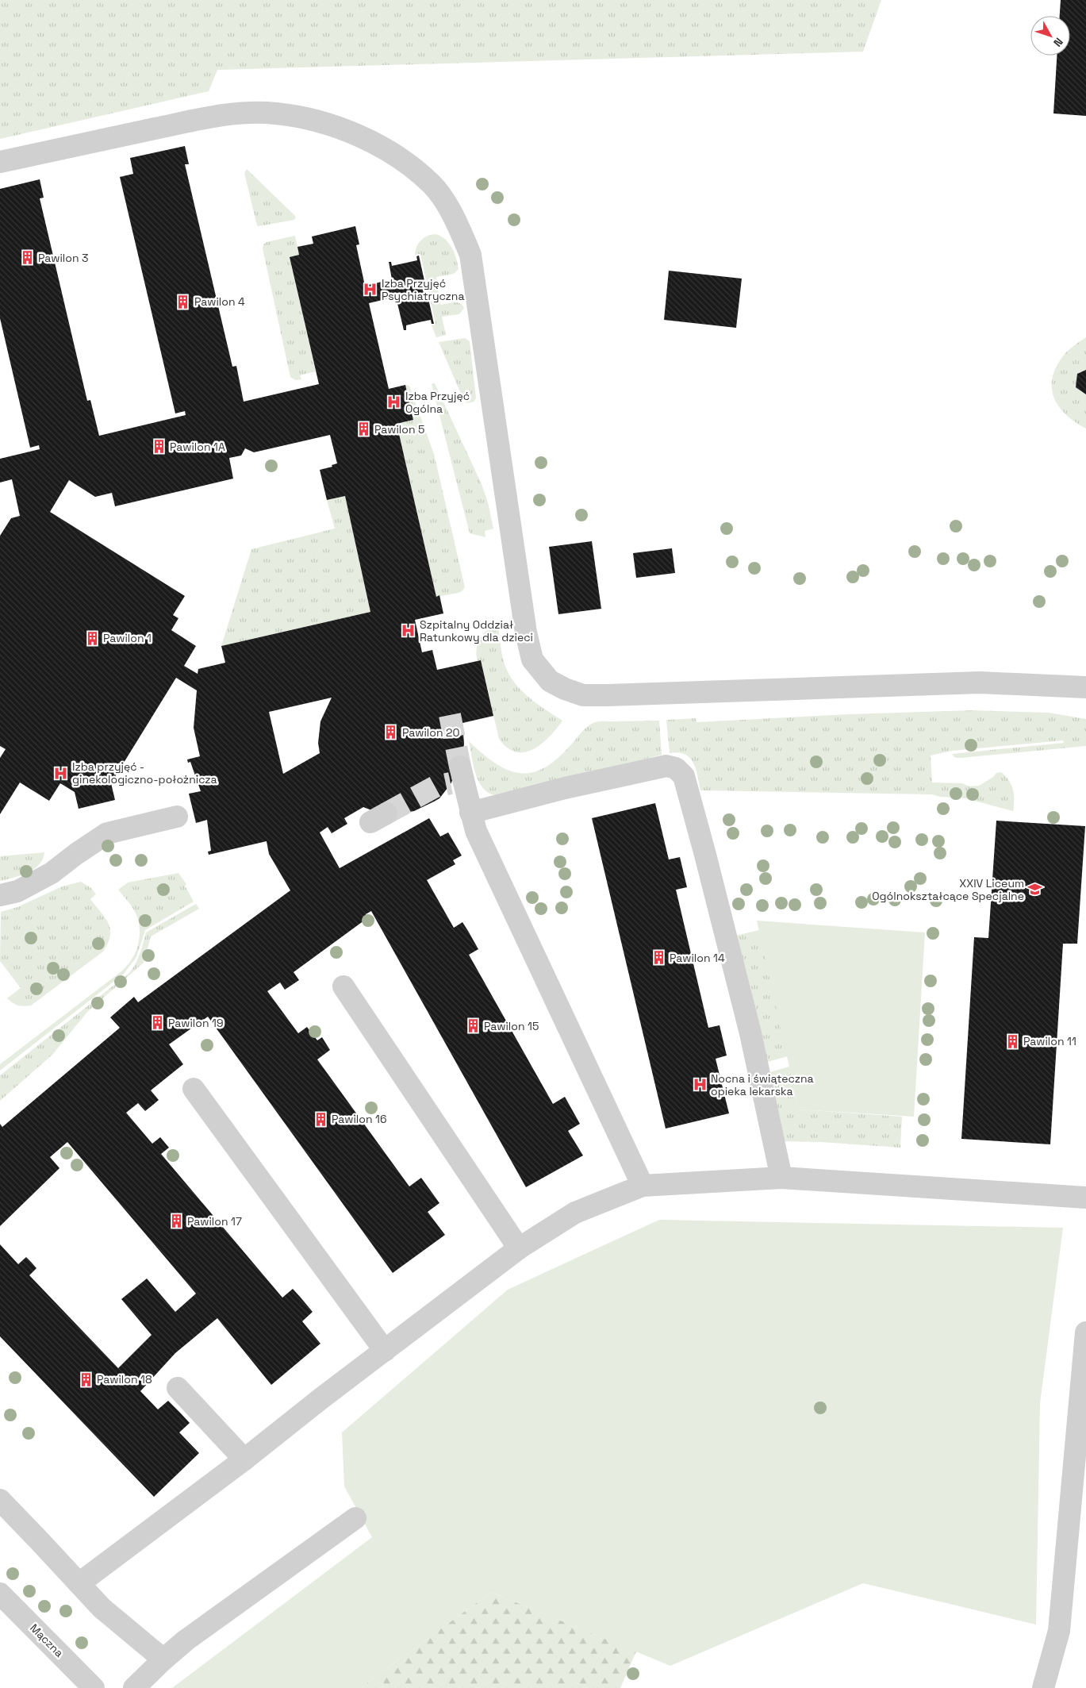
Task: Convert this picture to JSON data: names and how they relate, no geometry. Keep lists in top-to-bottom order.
{
  "streets": {
    "street": ["Mączna"]
  },
  "places": {
    "building": [
      "Pawilon 3",
      "Pawilon 4",
      "Pawilon 5",
      "Pawilon 1A",
      "Pawilon 1",
      "Pawilon 20",
      "Pawilon 14",
      "Pawilon 19",
      "Pawilon 15",
      "Pawilon 11",
      "Pawilon 16",
      "Pawilon 17",
      "Pawilon 18"
    ],
    "hospital": [
      "Izba Przyjęć Psychiatryczna",
      "Izba Przyjęć Ogólna",
      "Szpitalny Oddział Ratunkowy dla dzieci",
      "Izba przyjęć - ginekologiczno-położnicza",
      "Nocna i świąteczna opieka lekarska"
    ],
    "school or university": ["XXIV Liceum Ogólnokształcące Specjalne"]
  },
  "north": "bottom right"
}
